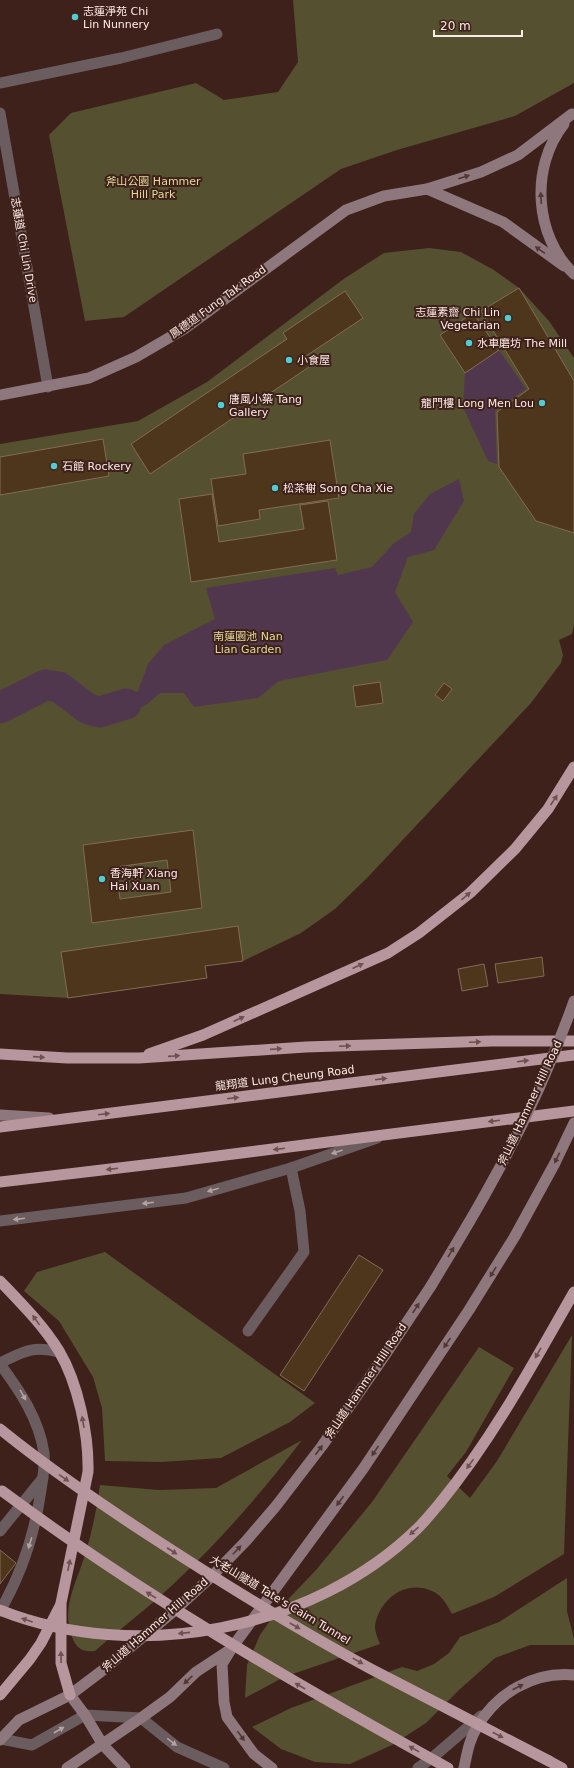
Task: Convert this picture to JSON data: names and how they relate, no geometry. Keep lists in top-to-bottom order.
{
  "streets": {
    "highway": ["龍翔道 Lung Cheung Road", "大老山隧道 Tate's Cairn Tunnel"],
    "main road": ["鳳德道 Fung Tak Road", "斧山道 Hammer Hill Road"],
    "street": ["志蓮道 Chi Lin Drive"]
  },
  "crossings": [
    ["志蓮道 Chi Lin Drive", "鳳德道 Fung Tak Road"]
  ],
  "parks": ["斧山公園 Hammer Hill Park", "南蓮園池 Nan Lian Garden"],
  "places": [
    "志蓮淨苑 Chi Lin Nunnery",
    "志蓮素齋 Chi Lin Vegetarian",
    "水車磨坊 The Mill",
    "小食屋",
    "龍門樓 Long Men Lou",
    "唐風小築 Tang Gallery",
    "石館 Rockery",
    "松茶榭 Song Cha Xie",
    "香海軒 Xiang Hai Xuan"
  ],
  "scale_bar": "20 m"
}
